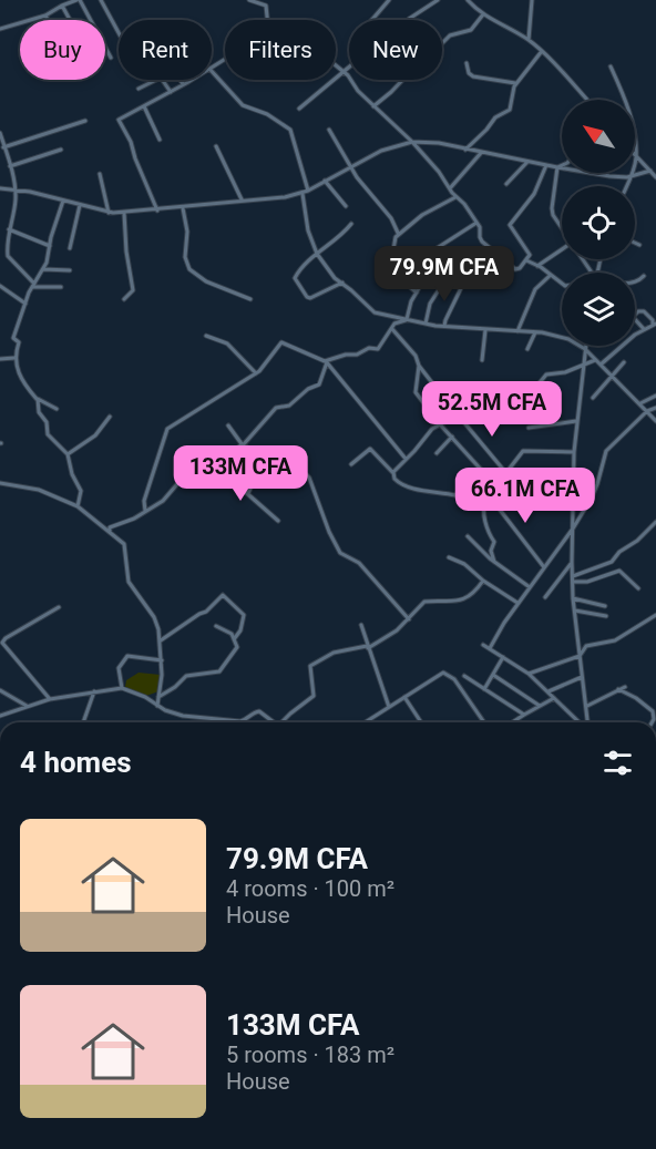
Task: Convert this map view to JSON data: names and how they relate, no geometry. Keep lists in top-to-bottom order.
{
  "north": "top left",
  "page": {
    "chip": [
      "Buy",
      "Rent",
      "Filters",
      "New"
    ],
    "price": [
      "79.9M CFA",
      "52.5M CFA",
      "133M CFA",
      "66.1M CFA"
    ],
    "heading": "4 homes",
    "list": [
      {
        "name": "79.9M CFA",
        "note": "4 rooms · 100 m² · House"
      },
      {
        "name": "133M CFA",
        "note": "5 rooms · 183 m² · House"
      }
    ]
  }
}
